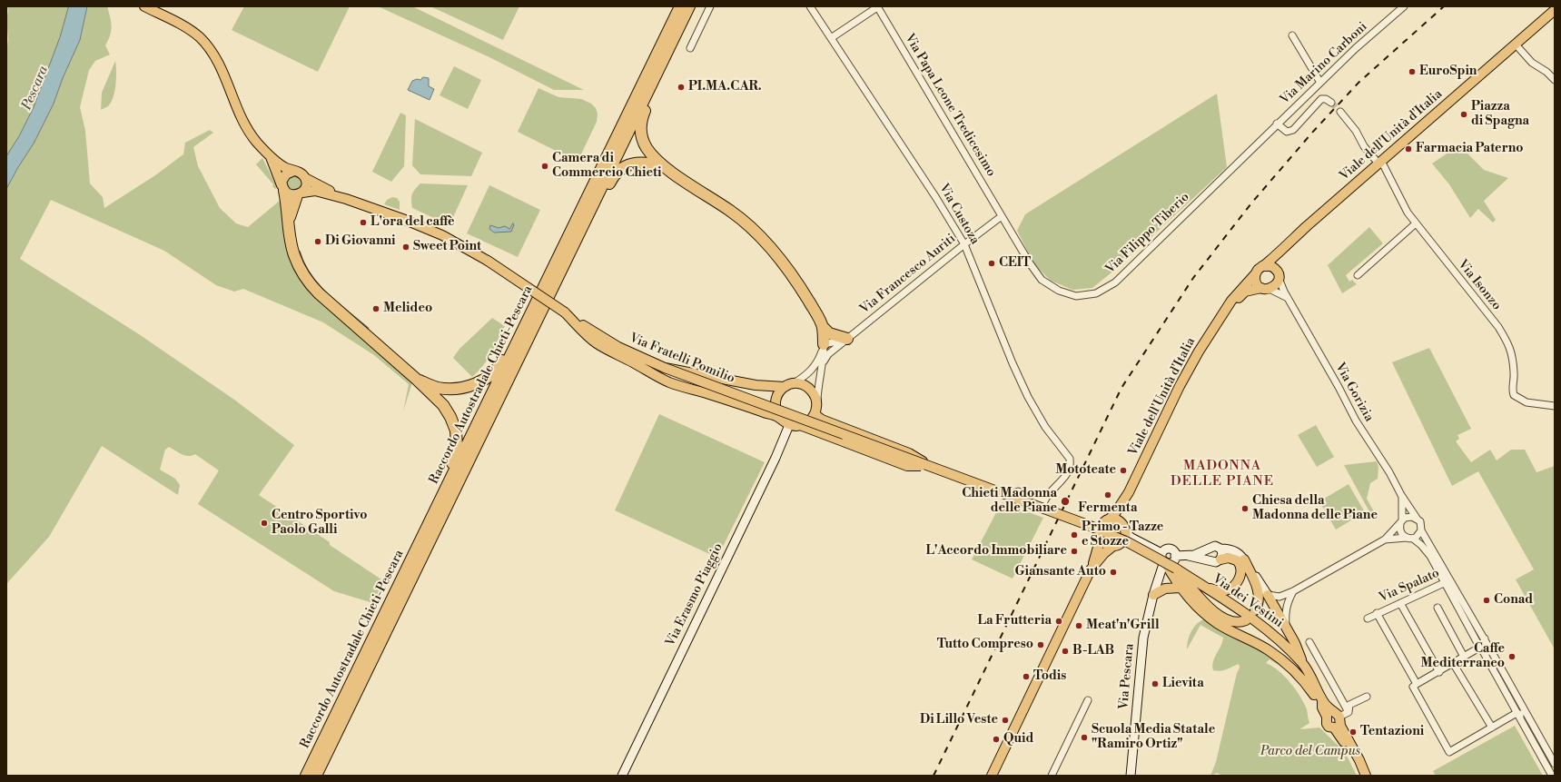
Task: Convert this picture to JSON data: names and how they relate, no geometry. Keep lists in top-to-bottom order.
{
  "streets": {
    "highway": ["Raccordo Autostradale Chieti-Pescara"],
    "main road": ["Viale dell'Unità d'Italia", "Via Fratelli Pomilio", "Via dei Vestini"],
    "street": [
      "Via Marino Carboni",
      "Via Papa Leone Tredicesimo",
      "Via Custoza",
      "Via Filippo Tiberio",
      "Via Francesco Auriti",
      "Via Isonzo",
      "Via Gorizia",
      "Via Spalato",
      "Via Erasmo Piaggio",
      "Via Pescara"
    ]
  },
  "crossings": [
    ["Via Marino Carboni", "Via Filippo Tiberio"],
    ["Via Papa Leone Tredicesimo", "Via Filippo Tiberio"],
    ["Via Papa Leone Tredicesimo", "Via Francesco Auriti"],
    ["Viale dell'Unità d'Italia", "Via Isonzo"],
    ["Viale dell'Unità d'Italia", "Via Gorizia"],
    ["Via Custoza", "Via Francesco Auriti"],
    ["Via Custoza", "Via Erasmo Piaggio"],
    ["Via Filippo Tiberio", "Via Francesco Auriti"],
    ["Via Fratelli Pomilio", "Via dei Vestini"],
    ["Via dei Vestini", "Via Pescara"]
  ],
  "districts": ["MADONNA DELLE PIANE"],
  "water": ["Pescara"],
  "parks": ["Parco del Campus"],
  "places": [
    "EuroSpin",
    "PI.MA.CAR.",
    "Piazza di Spagna",
    "Farmacia Paterno",
    "Camera di Commercio Chieti",
    "L'ora del caffè",
    "Di Giovanni",
    "Sweet Point",
    "CEIT",
    "Melideo",
    "Mototeate",
    "Fermenta",
    "Chieti Madonna delle Piane",
    "Chiesa della Madonna delle Piane",
    "Centro Sportivo Paolo Galli",
    "Primo - Tazze e Stozze",
    "L'Accordo Immobiliare",
    "Giansante Auto",
    "Conad",
    "La Frutteria",
    "Meat'n'Grill",
    "Tutto Compreso",
    "B-LAB",
    "Caffe Mediterraneo",
    "Todis",
    "Lievita",
    "Di Lillo Veste",
    "Tentazioni",
    "Scuola Media Statale \"Ramiro Ortiz\"",
    "Quid"
  ]
}
